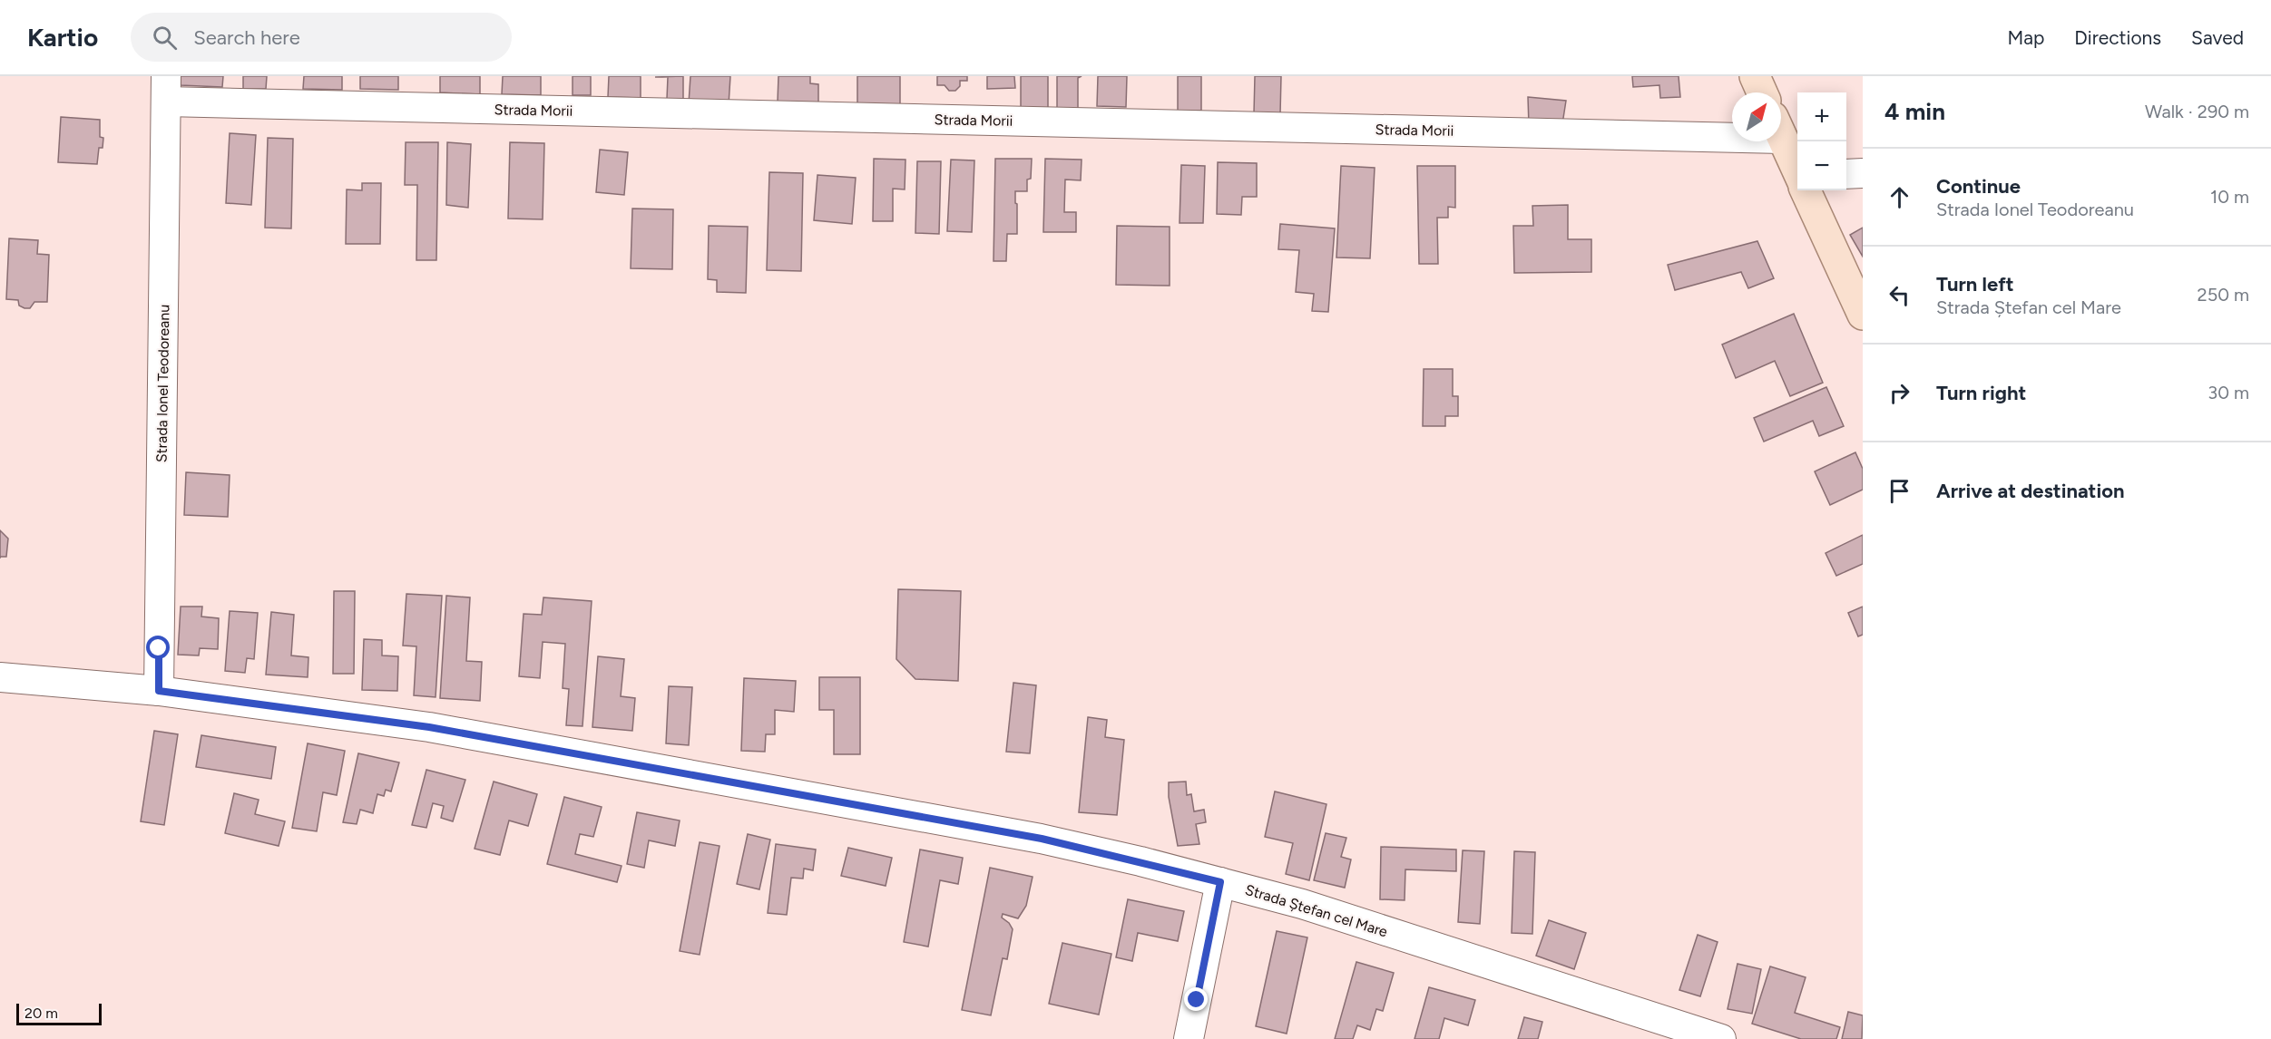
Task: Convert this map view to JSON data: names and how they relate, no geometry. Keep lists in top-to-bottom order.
{
  "streets": {
    "street": ["Strada Morii", "Strada Ionel Teodoreanu", "Strada Ștefan cel Mare"]
  },
  "crossings": [
    ["Strada Morii", "Strada Ionel Teodoreanu"],
    ["Strada Ionel Teodoreanu", "Strada Ștefan cel Mare"]
  ],
  "scale_bar": "20 m",
  "north": "top right",
  "page": {
    "header": "Kartio",
    "search": "Search here",
    "nav": ["Map", "Directions", "Saved"],
    "heading": ["4 min", "Walk · 290 m"],
    "map_buttons": ["+", "−"],
    "list": [
      ["Continue", "Strada Ionel Teodoreanu", "10 m"],
      ["Turn left", "Strada Ștefan cel Mare", "250 m"],
      ["Turn right", "30 m"],
      "Arrive at destination"
    ],
    "scale": "20 m"
  }
}
